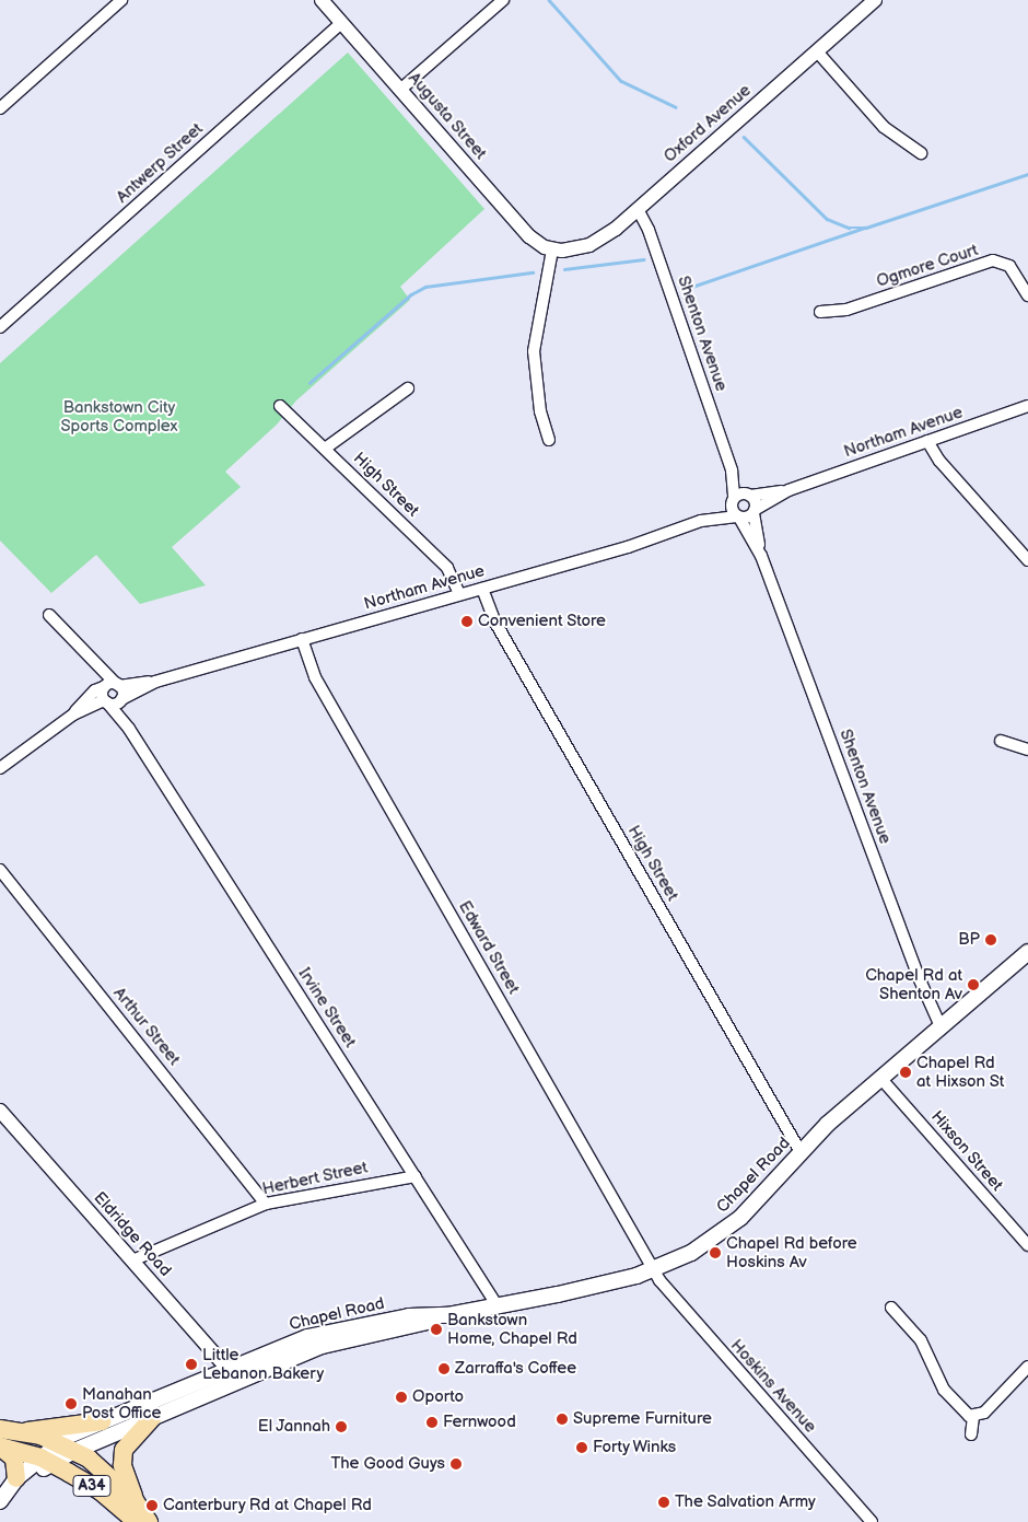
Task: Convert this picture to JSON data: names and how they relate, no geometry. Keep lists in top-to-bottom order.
{
  "streets": {
    "highway": ["A34"],
    "main road": ["Chapel Road"],
    "street": [
      "Augusta Street",
      "Oxford Avenue",
      "Antwerp Street",
      "Ogmore Court",
      "Shenton Avenue",
      "Northam Avenue",
      "High Street",
      "Edward Street",
      "Irvine Street",
      "Arthur Street",
      "Hixson Street",
      "Herbert Street",
      "Eldridge Road",
      "Hoskins Avenue"
    ]
  },
  "crossings": [
    ["Augusta Street", "Oxford Avenue"],
    ["Augusta Street", "Antwerp Street"],
    ["Oxford Avenue", "Shenton Avenue"],
    ["Shenton Avenue", "Northam Avenue"],
    ["Shenton Avenue", "Chapel Road"],
    ["Northam Avenue", "High Street"],
    ["Northam Avenue", "Edward Street"],
    ["Northam Avenue", "Irvine Street"],
    ["High Street", "Chapel Road"],
    ["Edward Street", "Chapel Road"],
    ["Edward Street", "Hoskins Avenue"],
    ["Irvine Street", "Chapel Road"],
    ["Irvine Street", "Herbert Street"],
    ["Arthur Street", "Herbert Street"],
    ["Hixson Street", "Chapel Road"],
    ["Chapel Road", "Eldridge Road"],
    ["Chapel Road", "Hoskins Avenue"],
    ["Chapel Road", "A34"],
    ["Herbert Street", "Eldridge Road"]
  ],
  "parks": ["Bankstown City Sports Complex"],
  "places": [
    "Convenient Store",
    "BP",
    "Chapel Rd at Shenton Av",
    "Chapel Rd at Hixson St",
    "Chapel Rd before Hoskins Av",
    "Bankstown Home, Chapel Rd",
    "Little Lebanon Bakery",
    "Zarraffa's Coffee",
    "Oporto",
    "Manahan Post Office",
    "Supreme Furniture",
    "Fernwood",
    "El Jannah",
    "Forty Winks",
    "The Good Guys",
    "The Salvation Army",
    "Canterbury Rd at Chapel Rd"
  ]
}
